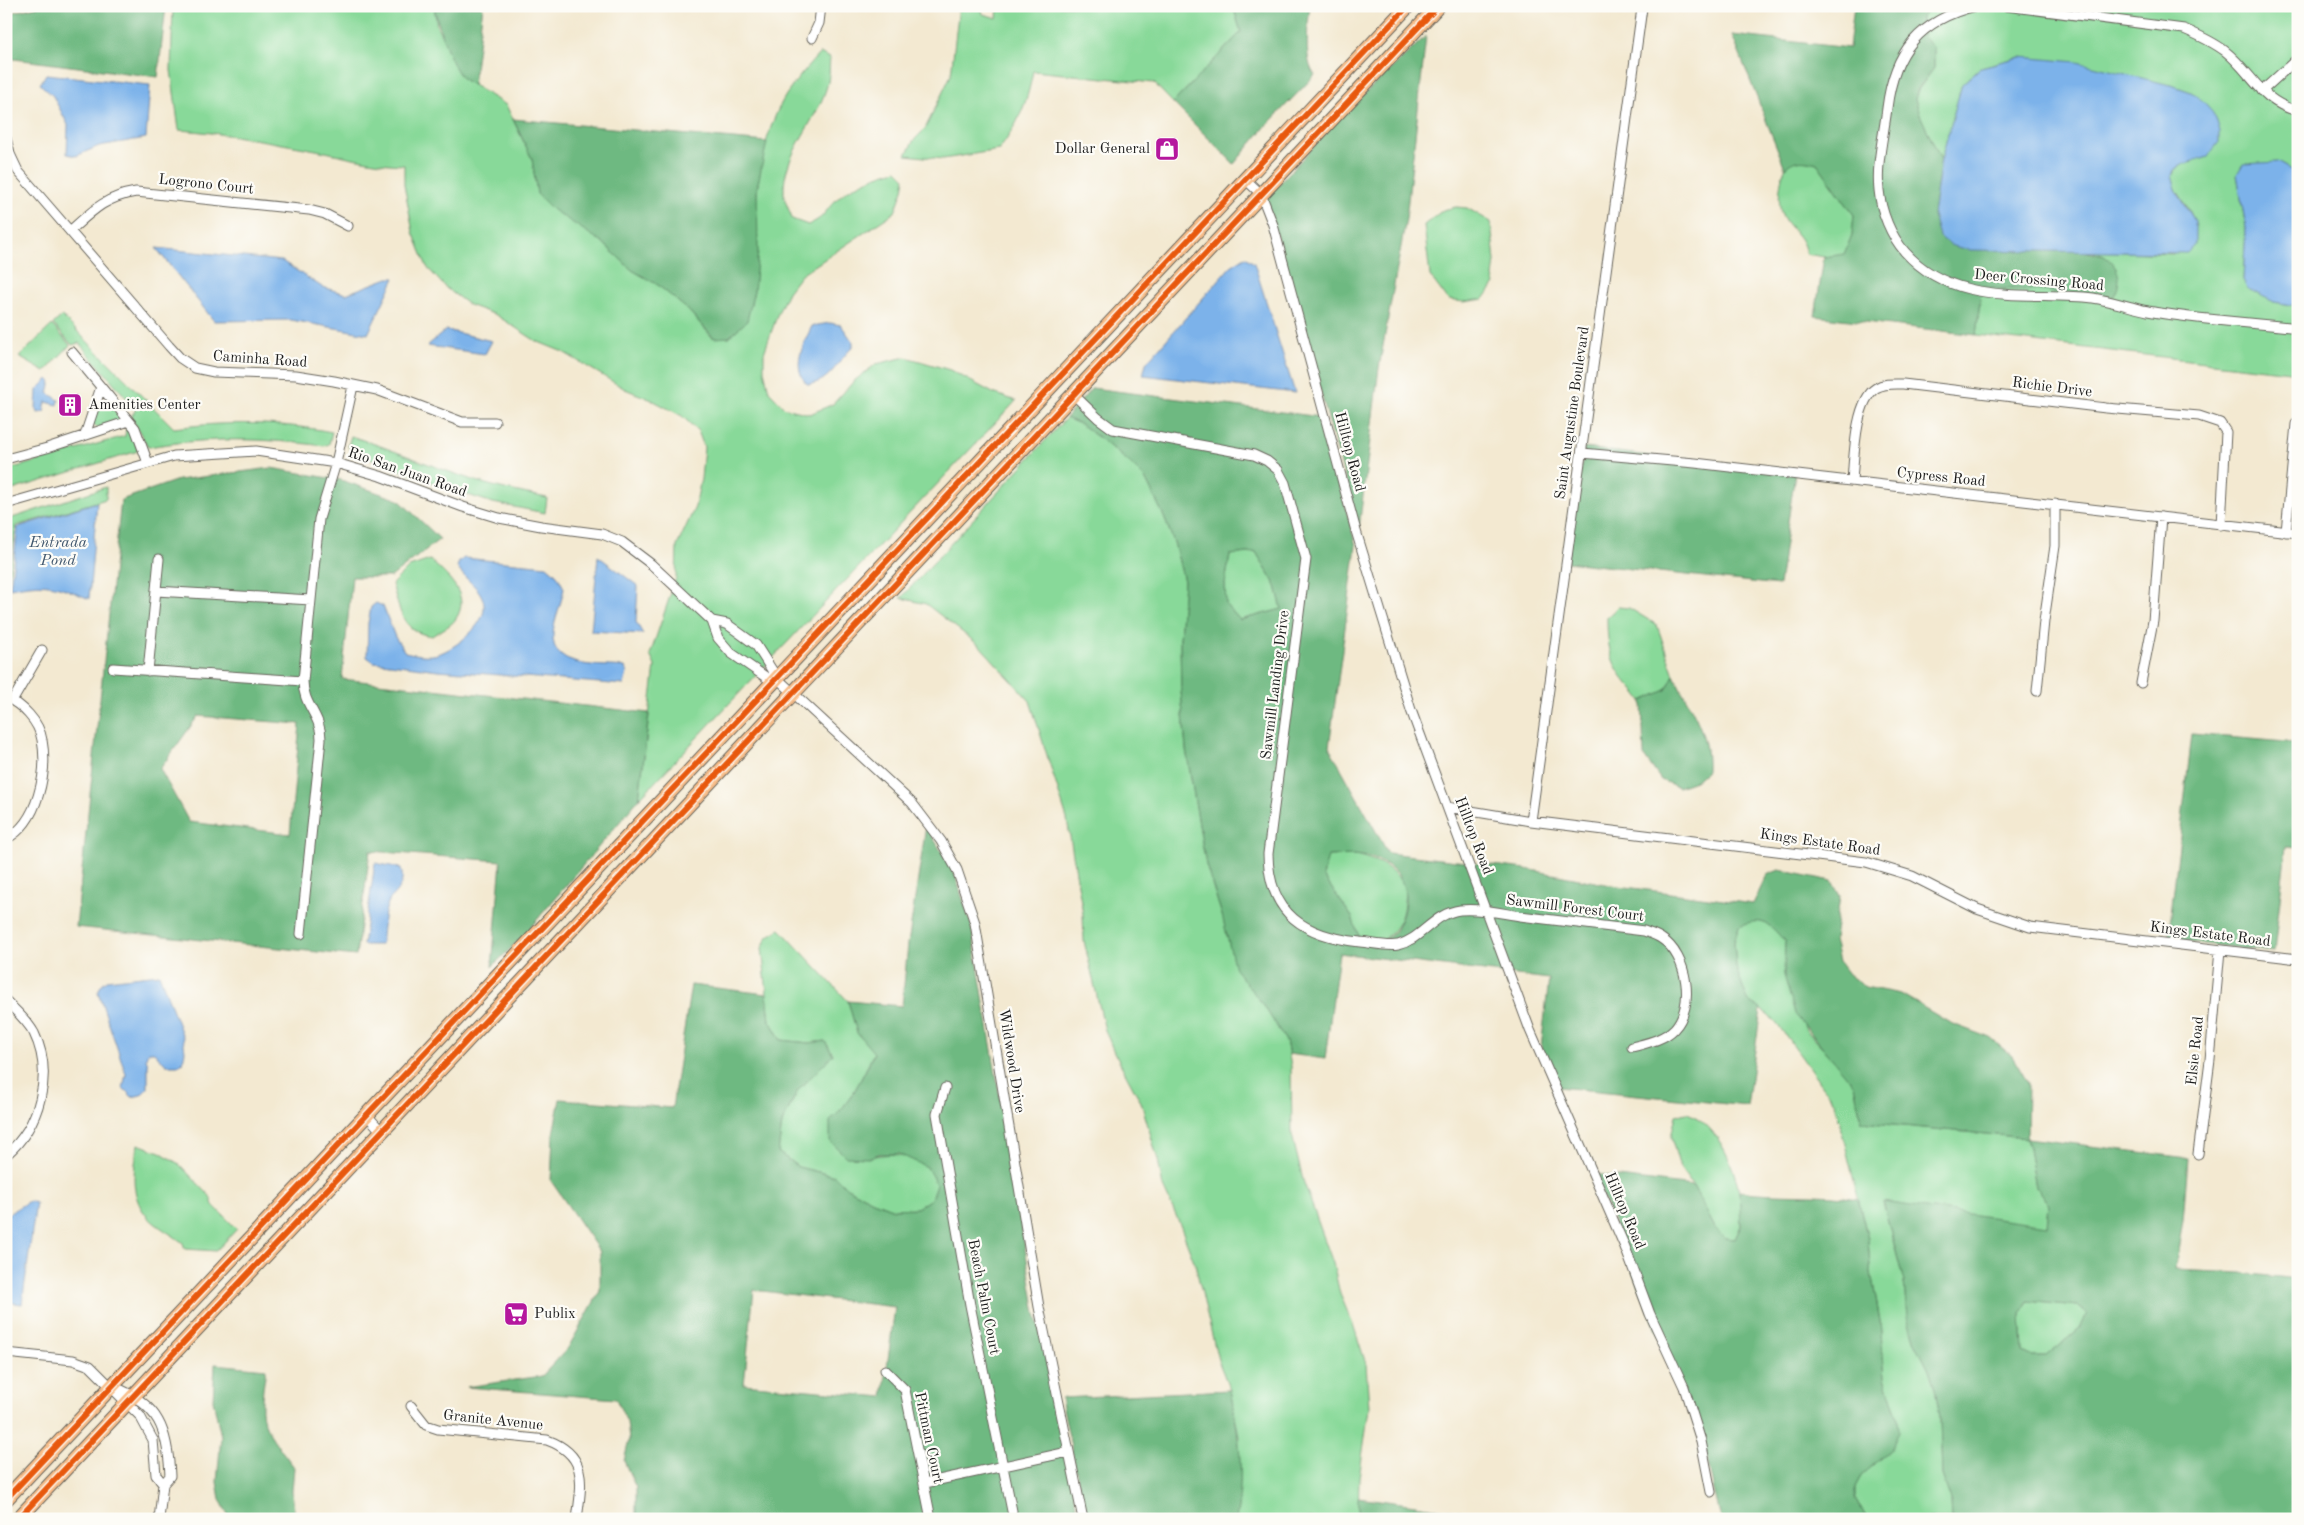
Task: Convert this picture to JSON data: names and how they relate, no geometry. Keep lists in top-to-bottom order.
{
  "streets": {
    "street": [
      "Logrono Court",
      "Deer Crossing Road",
      "Caminha Road",
      "Richie Drive",
      "Saint Augustine Boulevard",
      "Hilltop Road",
      "Rio San Juan Road",
      "Cypress Road",
      "Sawmill Landing Drive",
      "Kings Estate Road",
      "Sawmill Forest Court",
      "Elsie Road",
      "Wildwood Drive",
      "Beach Palm Court",
      "Granite Avenue",
      "Pittman Court"
    ]
  },
  "crossings": [
    ["Logrono Court", "Caminha Road"],
    ["Richie Drive", "Cypress Road"],
    ["Saint Augustine Boulevard", "Cypress Road"],
    ["Saint Augustine Boulevard", "Kings Estate Road"],
    ["Hilltop Road", "Sawmill Landing Drive"],
    ["Hilltop Road", "Kings Estate Road"],
    ["Hilltop Road", "Sawmill Forest Court"],
    ["Rio San Juan Road", "Wildwood Drive"],
    ["Sawmill Landing Drive", "Sawmill Forest Court"],
    ["Kings Estate Road", "Elsie Road"]
  ],
  "water": ["Entrada Pond"],
  "places": {
    "shop": ["Dollar General"],
    "building": ["Amenities Center"],
    "supermarket": ["Publix"]
  }
}
